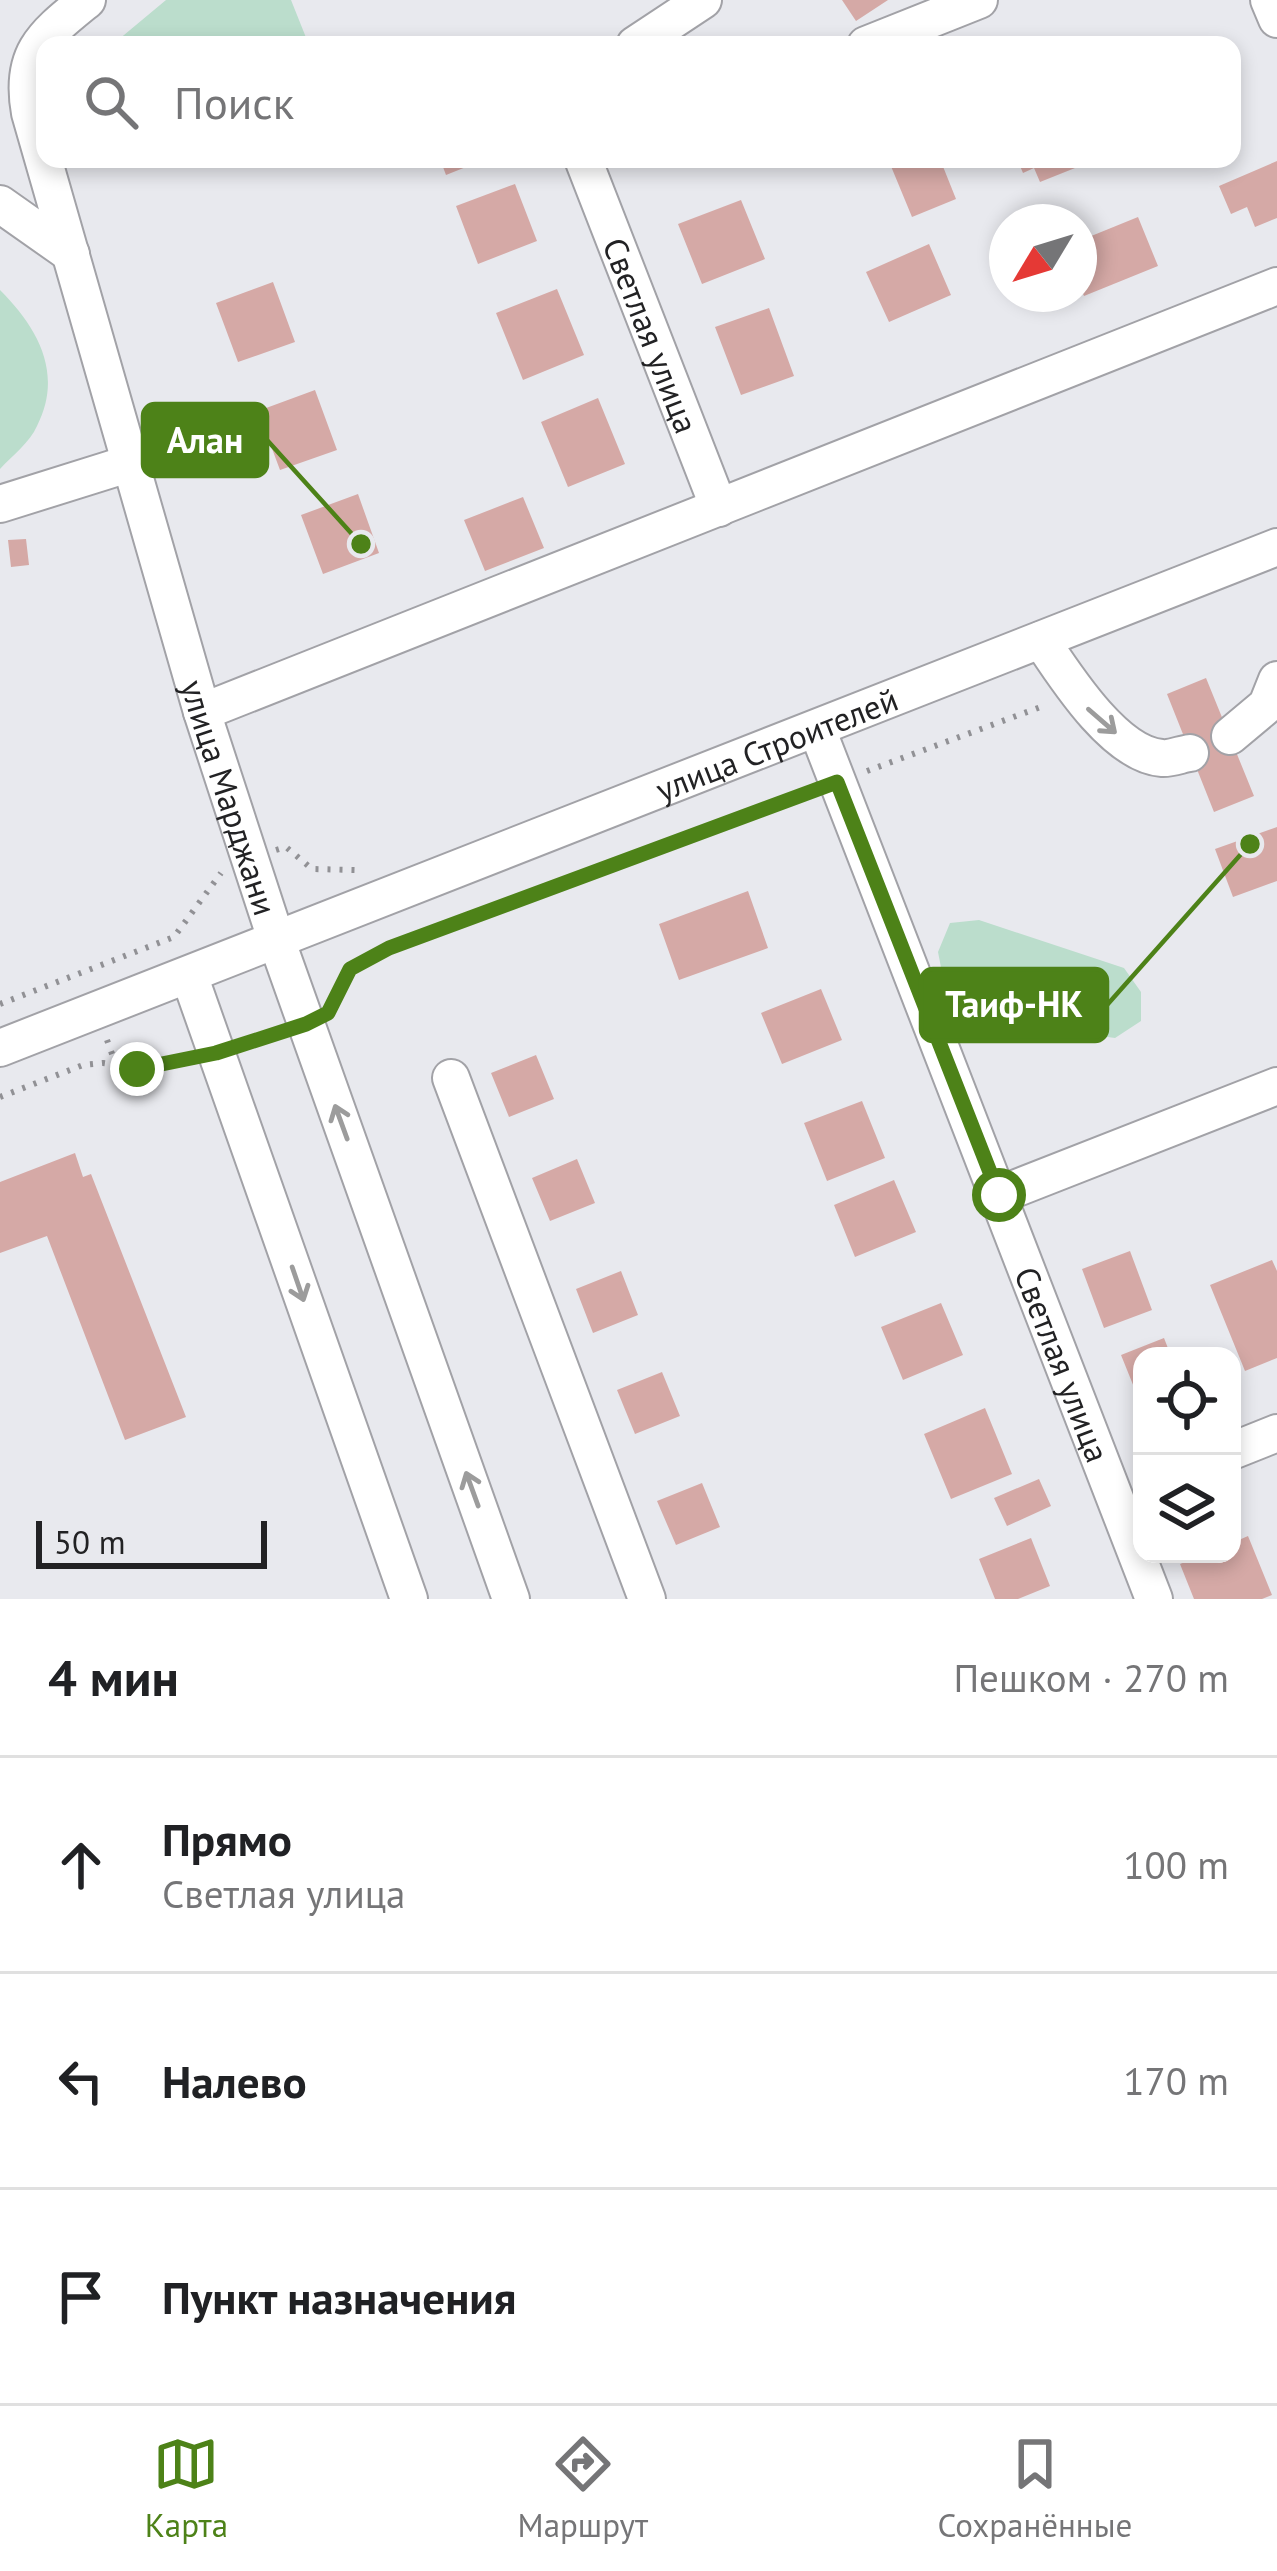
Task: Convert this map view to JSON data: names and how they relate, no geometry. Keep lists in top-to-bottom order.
{
  "streets": {
    "street": ["Светлая улица", "улица Строителей", "улица Марджани"]
  },
  "crossings": [
    ["Светлая улица", "улица Строителей"],
    ["улица Строителей", "улица Марджани"]
  ],
  "places": ["Алан", "Таиф-НК"],
  "scale_bar": "50 m",
  "north": "bottom left",
  "page": {
    "search": "Поиск",
    "scale": "50 m",
    "heading": ["4 мин", "Пешком · 270 m"],
    "list": [
      ["Прямо", "Светлая улица", "100 m"],
      ["Налево", "170 m"],
      "Пункт назначения"
    ],
    "nav": ["Карта", "Маршрут", "Сохранённые"]
  }
}
